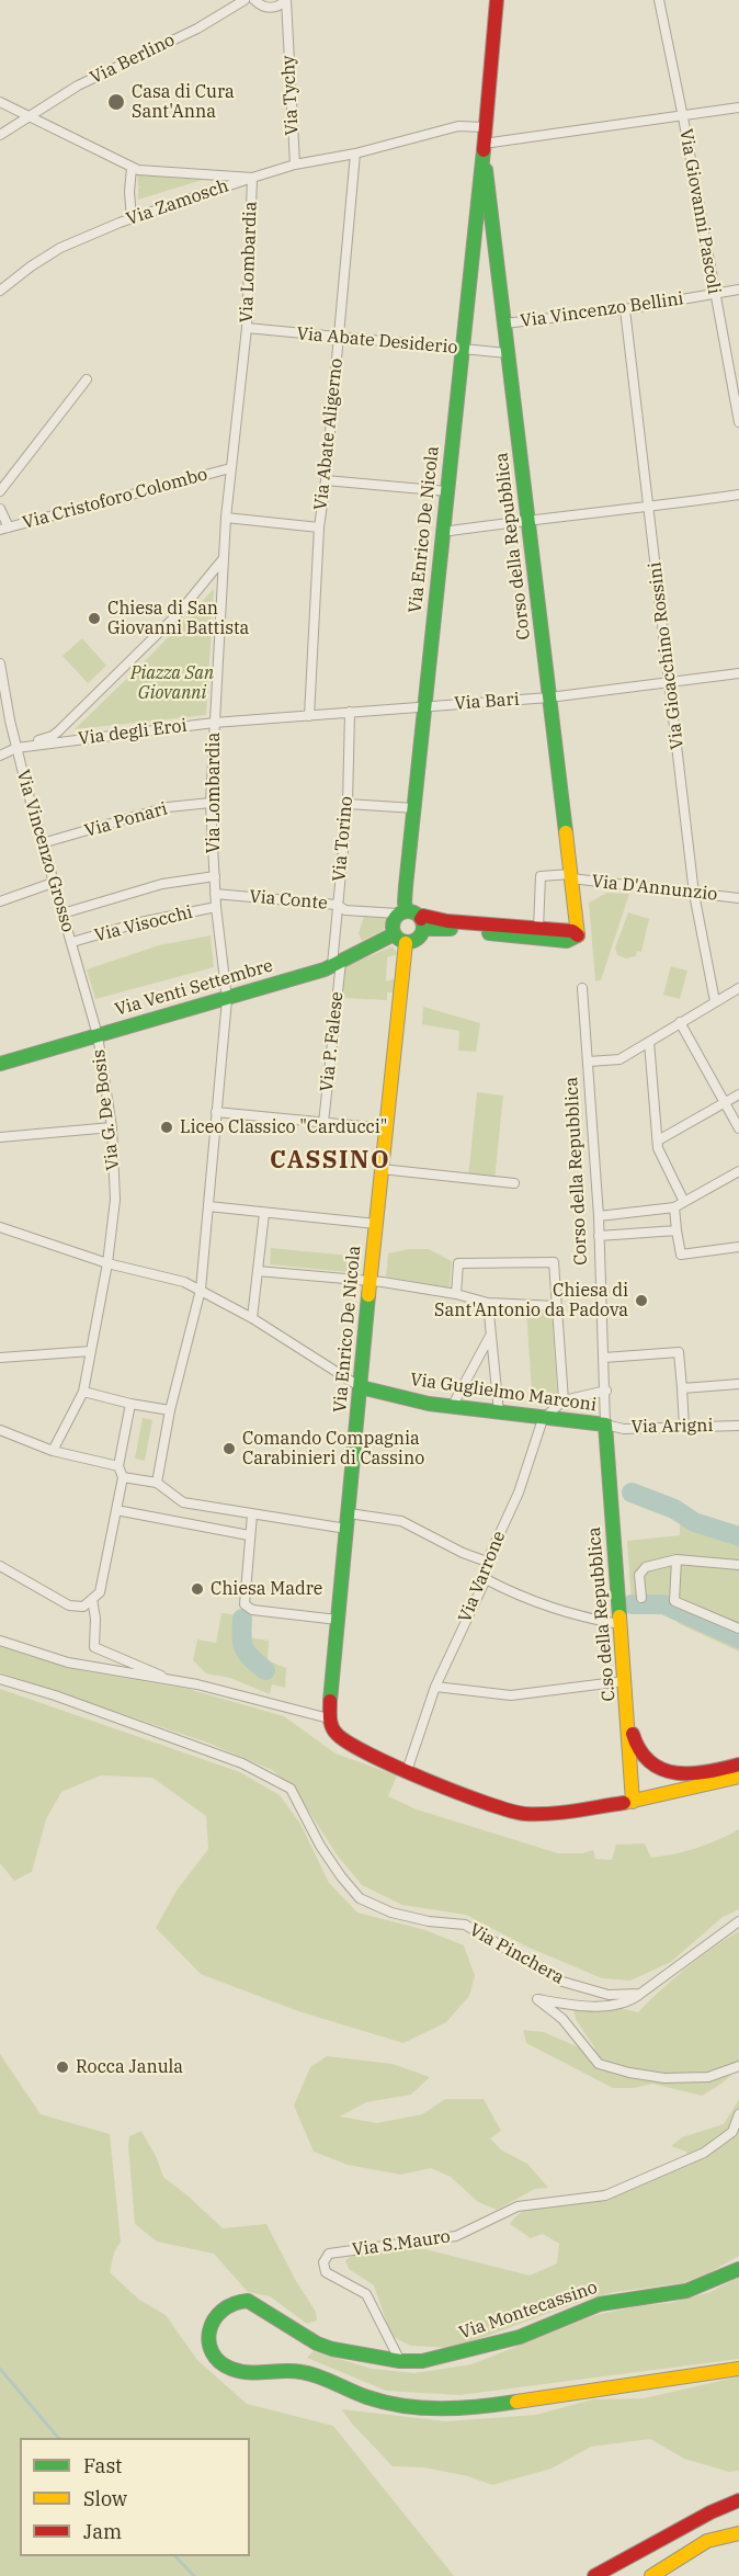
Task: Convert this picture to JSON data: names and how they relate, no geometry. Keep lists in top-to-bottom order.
{
  "streets": {
    "street": [
      "Via Berlino",
      "Via Tychy",
      "Via Zamosch",
      "Via Giovanni Pascoli",
      "Via Lombardia",
      "Via Vincenzo Bellini",
      "Via Abate Desiderio",
      "Via Abate Aligerno",
      "Via Cristoforo Colombo",
      "Via Enrico De Nicola",
      "Corso della Repubblica",
      "Via Gioacchino Rossini",
      "Via Bari",
      "Via degli Eroi",
      "Via Ponari",
      "Via Torino",
      "Via Vincenzo Grosso",
      "Via D'Annunzio",
      "Via Conte",
      "Via Visocchi",
      "Via Venti Settembre",
      "Via P. Falese",
      "Via G. De Bosis",
      "Via Guglielmo Marconi",
      "Via Arigni",
      "Via Varrone",
      "C.so della Repubblica",
      "Via Pinchera",
      "Via S.Mauro",
      "Via Montecassino"
    ]
  },
  "crossings": [
    ["Via Tychy", "Via Zamosch"],
    ["Via Zamosch", "Via Lombardia"],
    ["Via Zamosch", "Via Abate Aligerno"],
    ["Via Giovanni Pascoli", "Via Vincenzo Bellini"],
    ["Via Lombardia", "Via Abate Desiderio"],
    ["Via Lombardia", "Via Cristoforo Colombo"],
    ["Via Lombardia", "Via degli Eroi"],
    ["Via Lombardia", "Via Ponari"],
    ["Via Lombardia", "Via Conte"],
    ["Via Lombardia", "Via Visocchi"],
    ["Via Lombardia", "Via Venti Settembre"],
    ["Via Lombardia", "Via Guglielmo Marconi"],
    ["Via Vincenzo Bellini", "Corso della Repubblica"],
    ["Via Vincenzo Bellini", "Via Gioacchino Rossini"],
    ["Via Abate Desiderio", "Via Abate Aligerno"],
    ["Via Abate Desiderio", "Via Enrico De Nicola"],
    ["Via Abate Desiderio", "Corso della Repubblica"],
    ["Via Abate Aligerno", "Via degli Eroi"],
    ["Via Enrico De Nicola", "Corso della Repubblica"],
    ["Via Enrico De Nicola", "Via Bari"],
    ["Via Enrico De Nicola", "Via degli Eroi"],
    ["Via Enrico De Nicola", "Via Conte"],
    ["Via Enrico De Nicola", "Via Venti Settembre"],
    ["Via Enrico De Nicola", "Via Guglielmo Marconi"],
    ["Corso della Repubblica", "Via Gioacchino Rossini"],
    ["Corso della Repubblica", "Via Bari"],
    ["Corso della Repubblica", "Via D'Annunzio"],
    ["Corso della Repubblica", "Via Guglielmo Marconi"],
    ["Corso della Repubblica", "Via Arigni"],
    ["Corso della Repubblica", "C.so della Repubblica"],
    ["Via Gioacchino Rossini", "Via Bari"],
    ["Via Gioacchino Rossini", "Via D'Annunzio"],
    ["Via Bari", "Via degli Eroi"],
    ["Via degli Eroi", "Via Torino"],
    ["Via degli Eroi", "Via Vincenzo Grosso"],
    ["Via Ponari", "Via Vincenzo Grosso"],
    ["Via Torino", "Via Conte"],
    ["Via Torino", "Via Venti Settembre"],
    ["Via Torino", "Via P. Falese"],
    ["Via Vincenzo Grosso", "Via Visocchi"],
    ["Via Vincenzo Grosso", "Via Venti Settembre"],
    ["Via Vincenzo Grosso", "Via G. De Bosis"],
    ["Via Conte", "Via Venti Settembre"],
    ["Via Venti Settembre", "Via P. Falese"],
    ["Via Venti Settembre", "Via G. De Bosis"],
    ["Via G. De Bosis", "Via Guglielmo Marconi"],
    ["Via Guglielmo Marconi", "Via Arigni"],
    ["Via Guglielmo Marconi", "Via Varrone"],
    ["Via Guglielmo Marconi", "C.so della Repubblica"],
    ["Via Arigni", "C.so della Repubblica"],
    ["Via S.Mauro", "Via Montecassino"]
  ],
  "districts": ["CASSINO"],
  "parks": ["Piazza San Giovanni"],
  "places": [
    "Casa di Cura Sant'Anna",
    "Chiesa di San Giovanni Battista",
    "Liceo Classico \"Carducci\"",
    "Chiesa di Sant'Antonio da Padova",
    "Comando Compagnia Carabinieri di Cassino",
    "Chiesa Madre",
    "Rocca Janula"
  ],
  "legend": ["Fast", "Slow", "Jam"]
}
